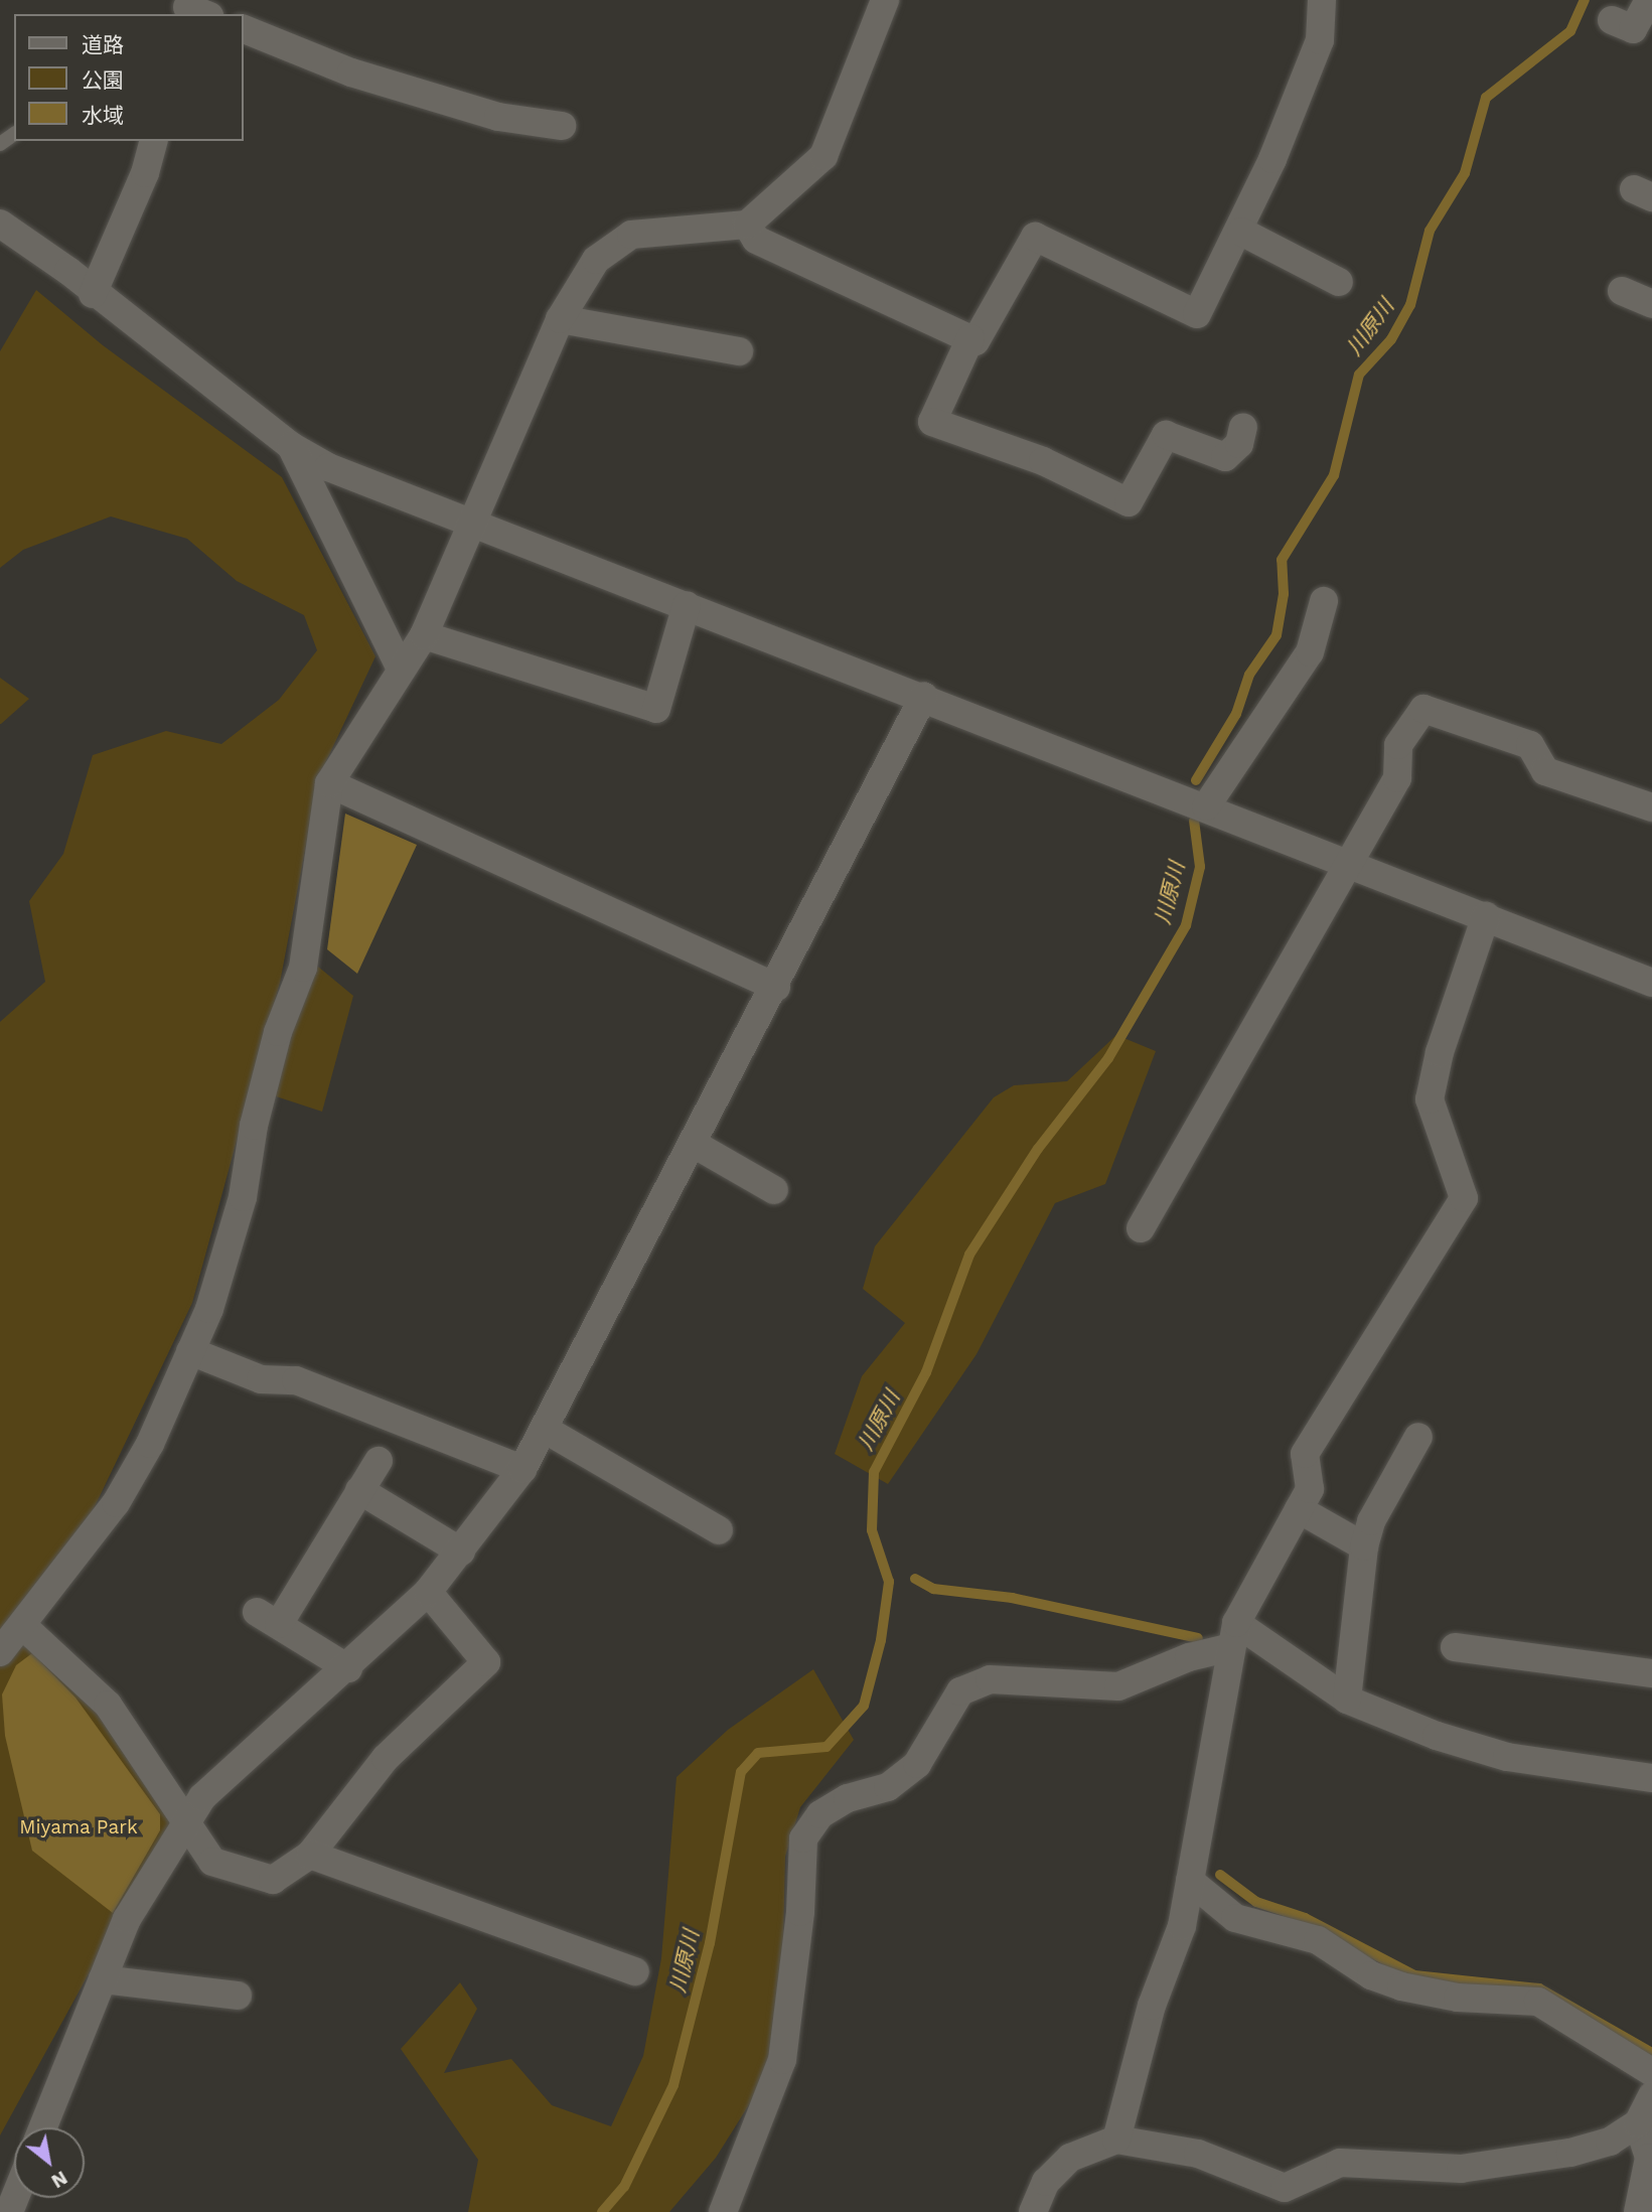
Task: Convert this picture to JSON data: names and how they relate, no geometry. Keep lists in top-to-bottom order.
{
  "water": ["川原川"],
  "parks": ["Miyama Park"],
  "legend": ["道路", "公園", "水域"],
  "north": "bottom right"
}
